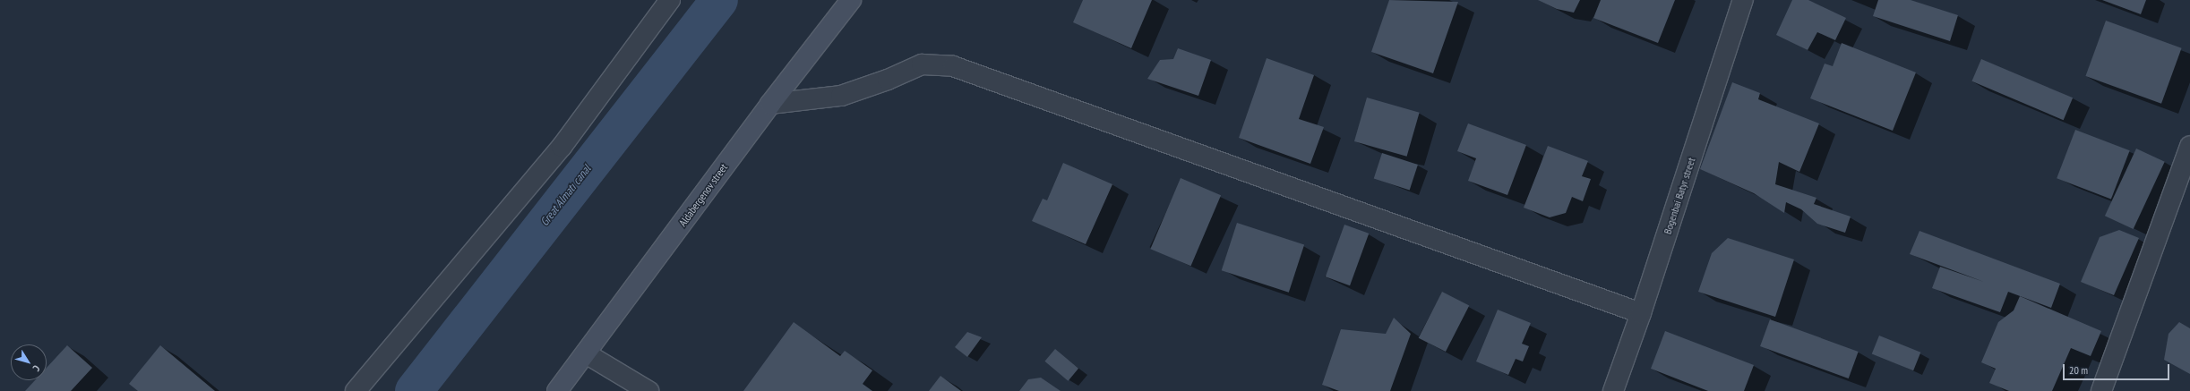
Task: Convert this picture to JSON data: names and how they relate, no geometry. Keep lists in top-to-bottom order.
{
  "streets": {
    "main road": ["Aldabergenov street"],
    "street": ["Bogenbai Batyr street"]
  },
  "water": ["Great Almatı canal"],
  "scale_bar": "20 m",
  "north": "bottom right"
}
